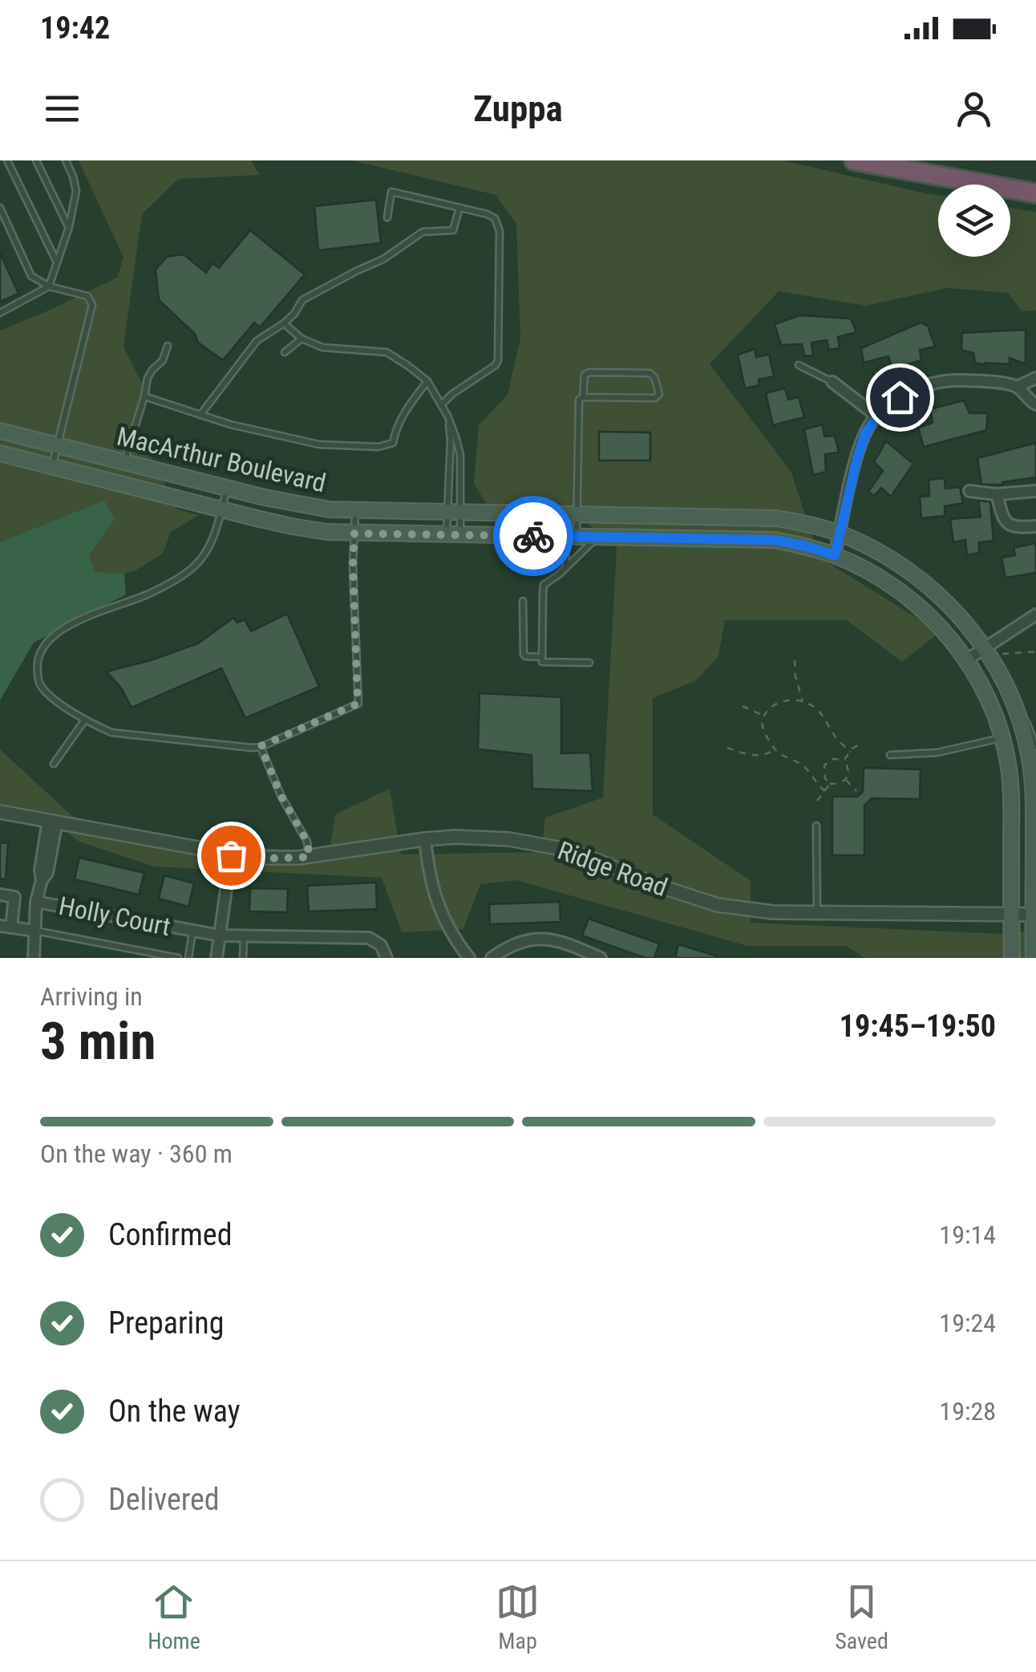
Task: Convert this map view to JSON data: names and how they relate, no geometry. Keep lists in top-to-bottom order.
{
  "streets": {
    "main road": ["MacArthur Boulevard"],
    "street": ["Ridge Road", "Holly Court"]
  },
  "crossings": [
    ["MacArthur Boulevard", "Ridge Road"]
  ],
  "page": {
    "status": "19:42",
    "header": "Zuppa",
    "heading": ["3 min", "Arriving in", "19:45–19:50"],
    "bar": "On the way · 360 m",
    "list": [
      ["Confirmed", "19:14"],
      ["Preparing", "19:24"],
      ["On the way", "19:28"],
      "Delivered"
    ],
    "tabs": ["Home", "Map", "Saved"]
  }
}
